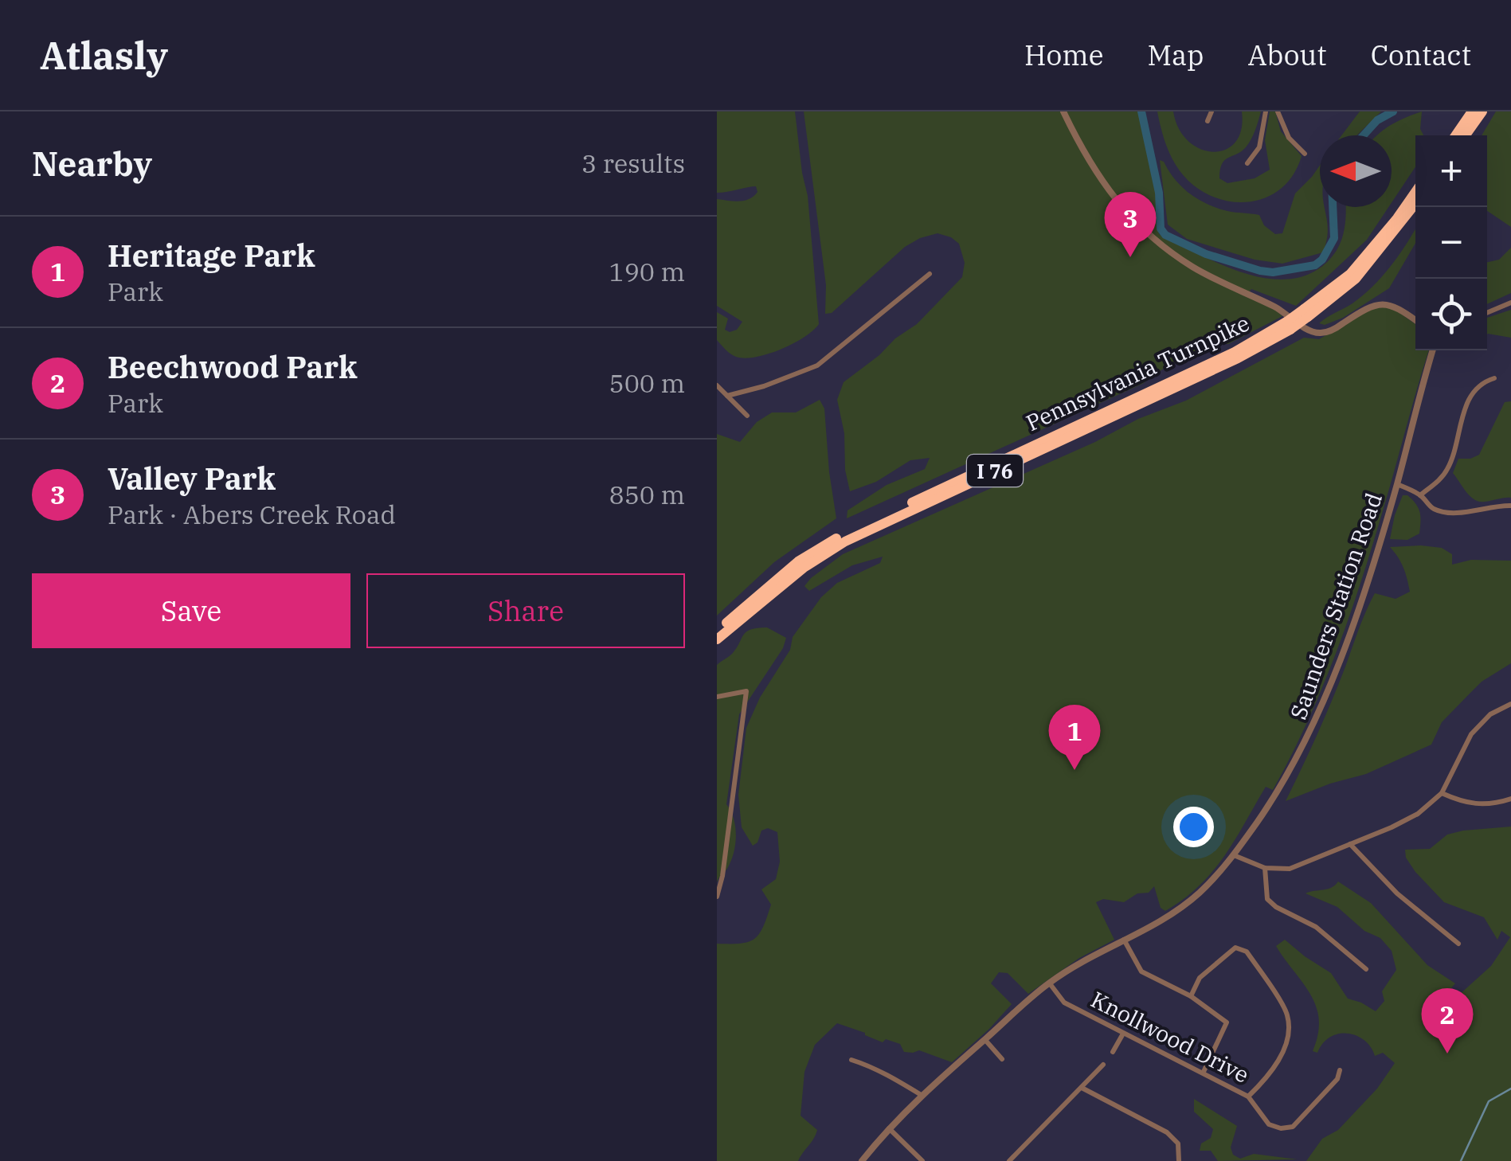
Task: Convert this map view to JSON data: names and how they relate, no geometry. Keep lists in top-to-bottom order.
{
  "streets": {
    "highway": ["Pennsylvania Turnpike", "I 76"],
    "street": ["Saunders Station Road", "Knollwood Drive"]
  },
  "crossings": [
    ["Saunders Station Road", "Knollwood Drive"]
  ],
  "north": "left",
  "page": {
    "header": "Atlasly",
    "nav": [
      "Home",
      "Map",
      "About",
      "Contact"
    ],
    "heading": ["Nearby", "3 results"],
    "map_buttons": ["+", "−"],
    "pins": ["3", "1", "2"],
    "list": [
      {
        "mark": "1",
        "name": "Heritage Park",
        "note": "Park",
        "value": "190 m"
      },
      {
        "mark": "2",
        "name": "Beechwood Park",
        "note": "Park",
        "value": "500 m"
      },
      {
        "mark": "3",
        "name": "Valley Park",
        "note": "Park · Abers Creek Road",
        "value": "850 m"
      }
    ],
    "buttons": ["Save", "Share"]
  }
}
